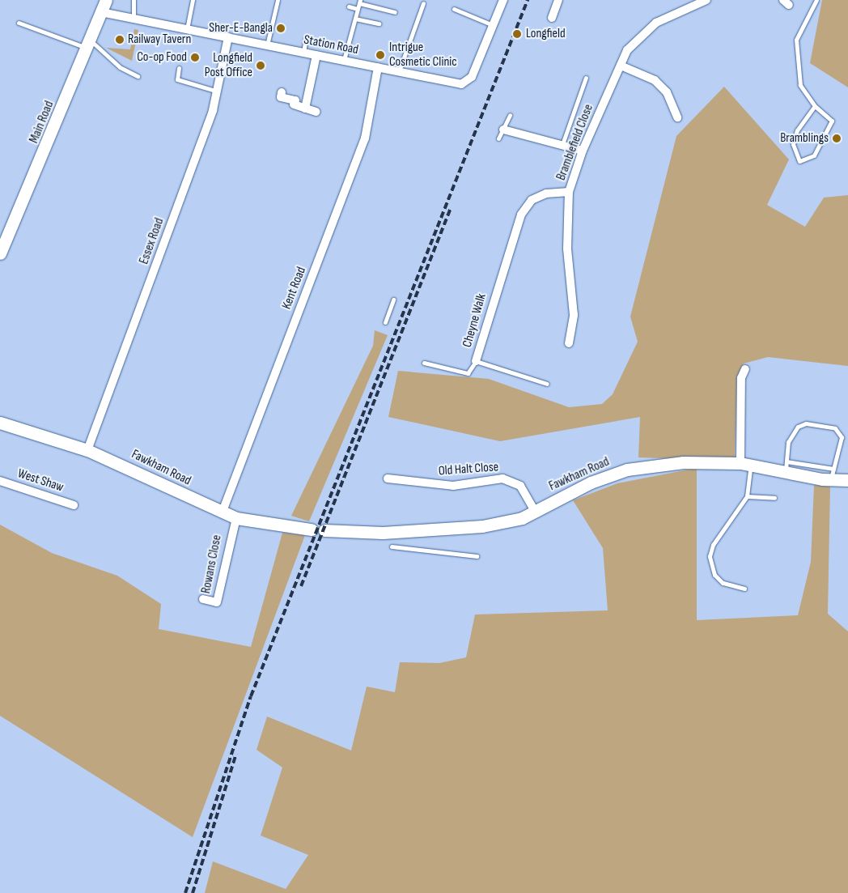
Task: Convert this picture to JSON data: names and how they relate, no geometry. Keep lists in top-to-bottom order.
{
  "streets": {
    "street": [
      "Station Road",
      "Main Road",
      "Bramblefield Close",
      "Essex Road",
      "Kent Road",
      "Cheyne Walk",
      "Fawkham Road",
      "Old Halt Close",
      "West Shaw",
      "Rowans Close"
    ]
  },
  "crossings": [
    ["Station Road", "Main Road"],
    ["Station Road", "Essex Road"],
    ["Station Road", "Kent Road"],
    ["Bramblefield Close", "Cheyne Walk"],
    ["Essex Road", "Fawkham Road"],
    ["Kent Road", "Fawkham Road"],
    ["Fawkham Road", "Old Halt Close"],
    ["Fawkham Road", "Rowans Close"]
  ],
  "places": [
    "Sher-E-Bangla",
    "Longfield",
    "Railway Tavern",
    "Intrigue Cosmetic Clinic",
    "Co-op Food",
    "Longfield Post Office",
    "Bramblings"
  ]
}
